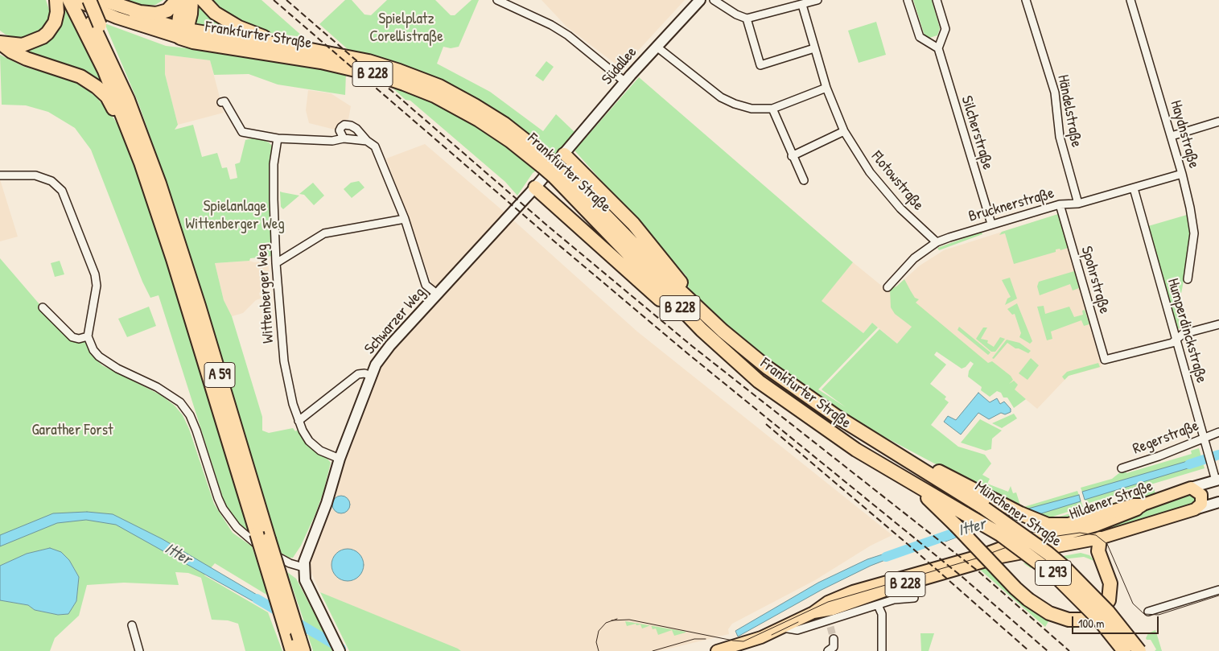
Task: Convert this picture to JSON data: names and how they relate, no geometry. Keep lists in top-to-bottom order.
{
  "streets": {
    "highway": [
      "Frankfurter Straße",
      "B 228",
      "A 59",
      "Münchener Straße",
      "L 293"
    ],
    "main road": ["Südallee", "Schwarzer Weg", "Hildener Straße"],
    "street": [
      "Händelstraße",
      "Silcherstraße",
      "Haydnstraße",
      "Flotowstraße",
      "Brucknerstraße",
      "Spohrstraße",
      "Wittenberger Weg",
      "Humperdinckstraße",
      "Regerstraße"
    ]
  },
  "crossings": [
    ["Frankfurter Straße", "B 228"],
    ["Frankfurter Straße", "Münchener Straße"],
    ["Südallee", "Schwarzer Weg"],
    ["B 228", "Hildener Straße"],
    ["B 228", "Münchener Straße"],
    ["Händelstraße", "Brucknerstraße"],
    ["Silcherstraße", "Brucknerstraße"],
    ["Haydnstraße", "Brucknerstraße"],
    ["Flotowstraße", "Brucknerstraße"],
    ["Brucknerstraße", "Spohrstraße"],
    ["Brucknerstraße", "Humperdinckstraße"],
    ["Spohrstraße", "Humperdinckstraße"],
    ["Wittenberger Weg", "Schwarzer Weg"],
    ["Humperdinckstraße", "Regerstraße"],
    ["Humperdinckstraße", "Hildener Straße"]
  ],
  "water": ["Itter"],
  "parks": ["Spielplatz Corellistraße", "Spielanlage Wittenberger Weg", "Garather Forst"],
  "scale_bar": "100 m"
}
